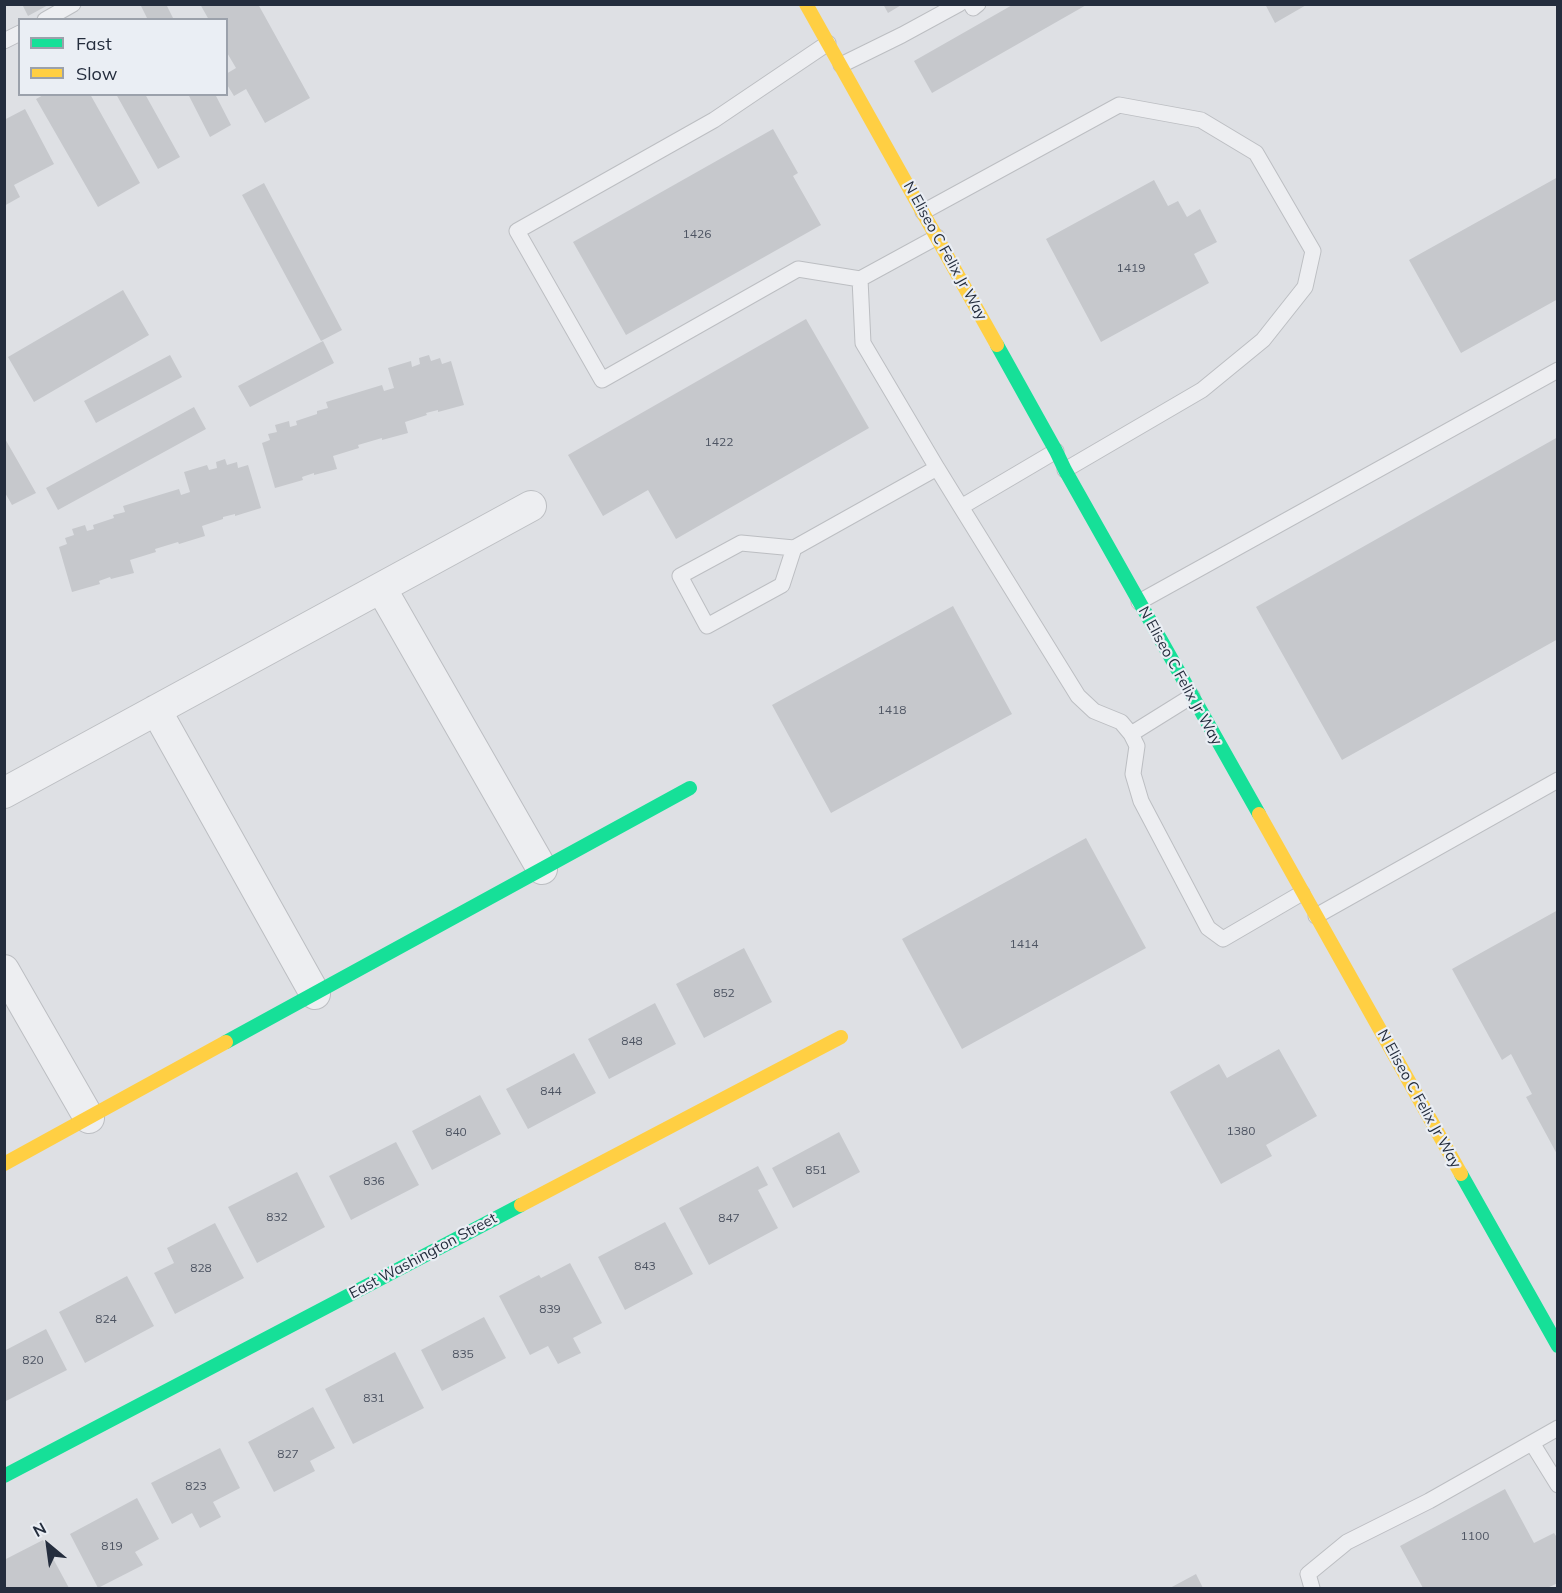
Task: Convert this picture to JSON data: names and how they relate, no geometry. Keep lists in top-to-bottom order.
{
  "streets": {
    "street": ["N Eliseo C Felix Jr Way", "East Washington Street"]
  },
  "house_numbers": [
    "1426",
    "1419",
    "1422",
    "1418",
    "1414",
    "852",
    "848",
    "844",
    "1380",
    "840",
    "851",
    "836",
    "832",
    "847",
    "843",
    "828",
    "839",
    "824",
    "835",
    "820",
    "831",
    "827",
    "823",
    "1100",
    "819"
  ],
  "legend": ["Fast", "Slow"],
  "north": "top left"
}
